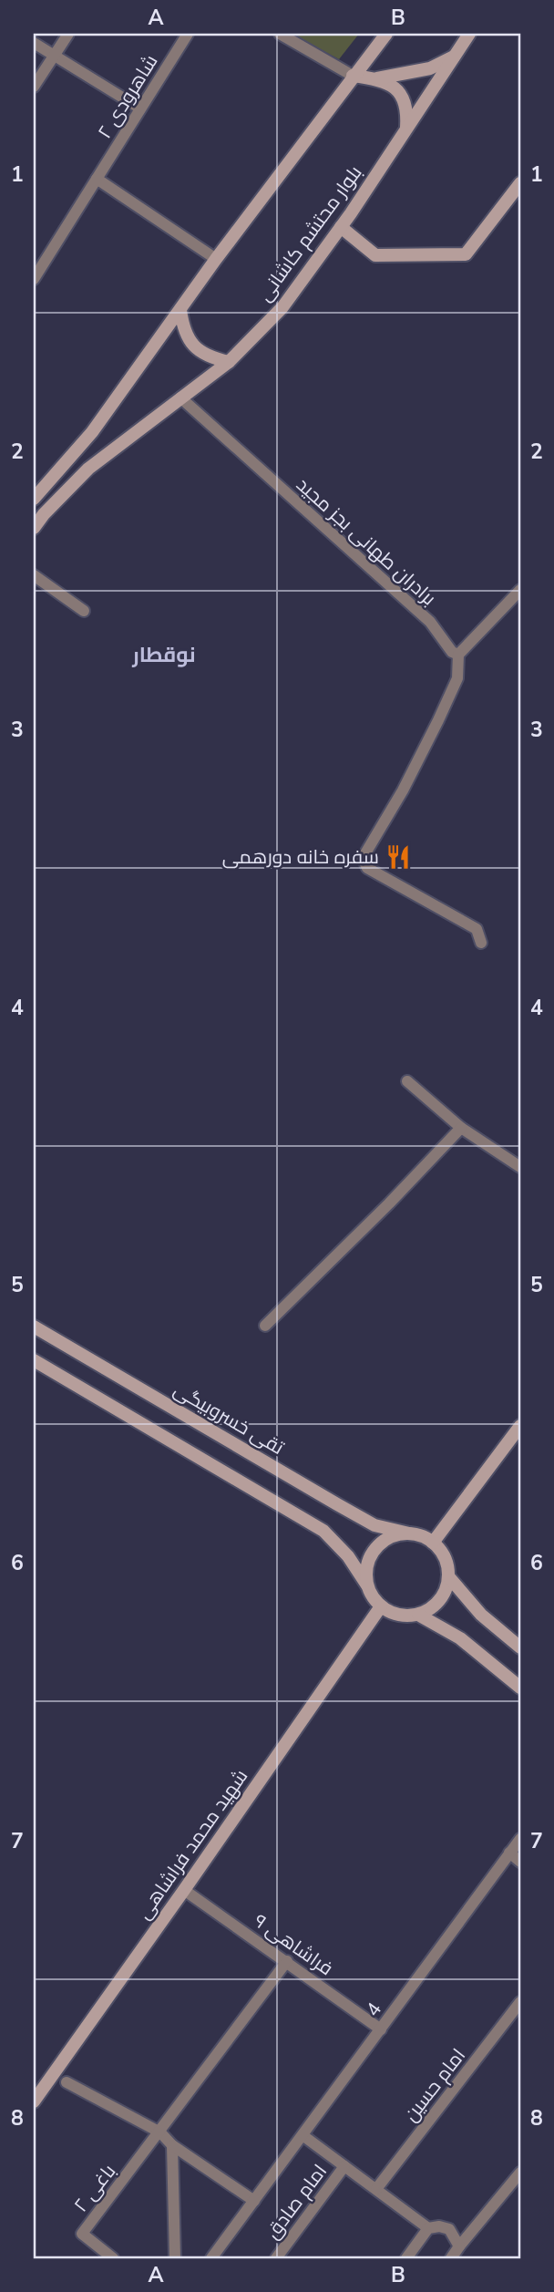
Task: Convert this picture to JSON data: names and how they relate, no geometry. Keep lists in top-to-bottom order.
{
  "streets": {
    "main road": ["بلوار محتشم کاشانی", "تقی خسروبیگی", "شهید محمد فراشاهی"],
    "street": [
      "شاهرودی ۲",
      "برادران طهانی بجز مجید",
      "فراشاهی ۹",
      "4",
      "امام حسین",
      "باغی ۲",
      "امام صادق"
    ]
  },
  "crossings": [
    ["بلوار محتشم کاشانی", "برادران طهانی بجز مجید"],
    ["تقی خسروبیگی", "شهید محمد فراشاهی"],
    ["شهید محمد فراشاهی", "فراشاهی ۹"],
    ["فراشاهی ۹", "4"]
  ],
  "districts": ["نوقطار"],
  "places": {
    "restaurant": ["سفره خانه دورهمی"]
  },
  "grid": {
    "columns": ["A", "B"],
    "rows": [
      "1",
      "2",
      "3",
      "4",
      "5",
      "6",
      "7",
      "8"
    ]
  }
}
